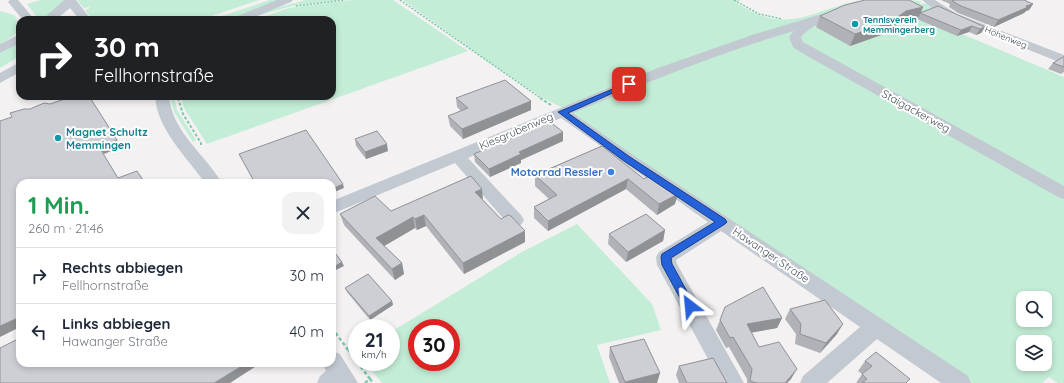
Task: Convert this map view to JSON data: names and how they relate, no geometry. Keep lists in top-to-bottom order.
{
  "streets": {
    "street": [
      "Höhenweg",
      "Staigackerweg",
      "Kiesgrubenweg",
      "Hawanger Straße"
    ]
  },
  "crossings": [
    ["Staigackerweg", "Kiesgrubenweg"],
    ["Kiesgrubenweg", "Hawanger Straße"]
  ],
  "places": ["Tennisverein Memmingerberg", "Magnet Schultz Memmingen", "Motorrad Ressler"],
  "page": {
    "turn": ["30 m", "Fellhornstraße"],
    "heading": ["1 Min.", "260 m · 21:46"],
    "list": [
      {
        "name": "Rechts abbiegen",
        "note": "Fellhornstraße",
        "value": "30 m"
      },
      {
        "name": "Links abbiegen",
        "note": "Hawanger Straße",
        "value": "40 m"
      }
    ],
    "speed": "21 km/h",
    "limit": "30"
  }
}
